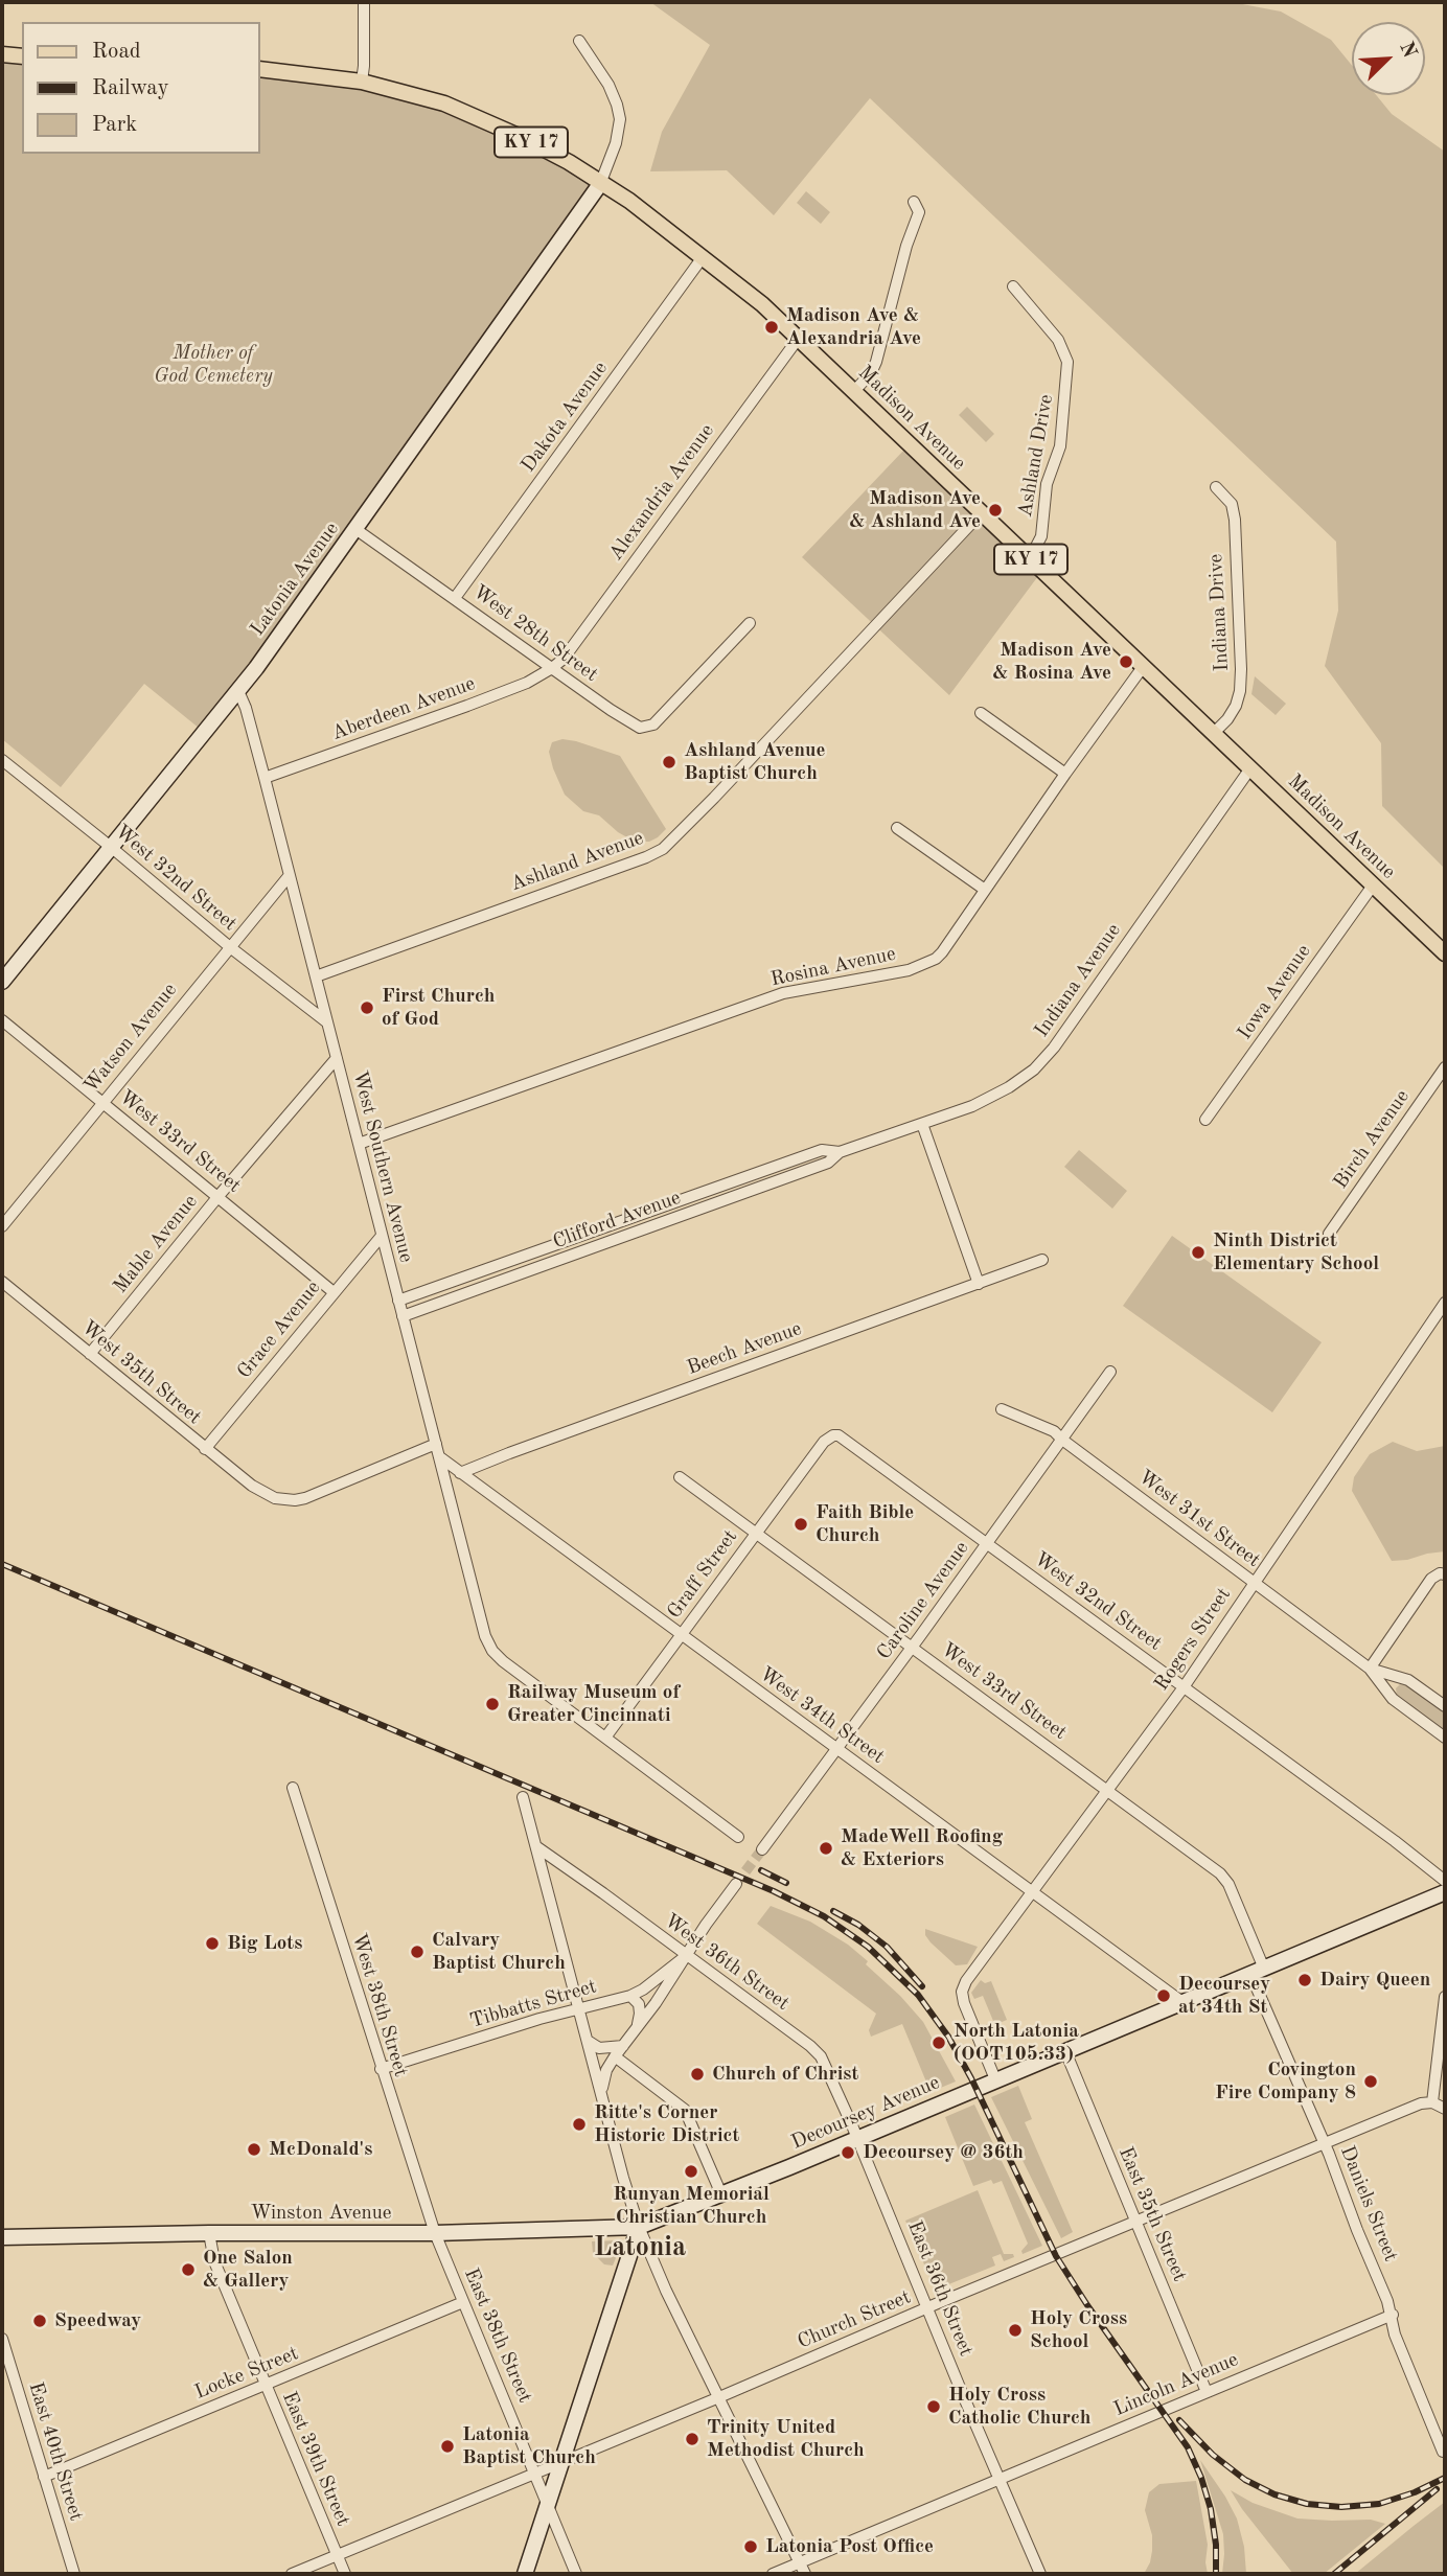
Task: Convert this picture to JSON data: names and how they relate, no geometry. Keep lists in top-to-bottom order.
{
  "streets": {
    "main road": [
      "KY 17",
      "Madison Avenue",
      "Latonia Avenue",
      "Decoursey Avenue",
      "Winston Avenue"
    ],
    "street": [
      "Dakota Avenue",
      "Ashland Drive",
      "Alexandria Avenue",
      "Indiana Drive",
      "West 28th Street",
      "Aberdeen Avenue",
      "Ashland Avenue",
      "West 32nd Street",
      "Rosina Avenue",
      "Indiana Avenue",
      "Iowa Avenue",
      "Watson Avenue",
      "Birch Avenue",
      "West 33rd Street",
      "West Southern Avenue",
      "Clifford Avenue",
      "Mable Avenue",
      "Grace Avenue",
      "Beech Avenue",
      "West 35th Street",
      "West 31st Street",
      "Graff Street",
      "Caroline Avenue",
      "Rogers Street",
      "West 34th Street",
      "West 36th Street",
      "Tibbatts Street",
      "West 38th Street",
      "Daniels Street",
      "East 35th Street",
      "East 36th Street",
      "Church Street",
      "East 38th Street",
      "Locke Street",
      "Lincoln Avenue",
      "East 40th Street",
      "East 39th Street"
    ]
  },
  "crossings": [
    ["Dakota Avenue", "Madison Avenue"],
    ["Dakota Avenue", "West 28th Street"],
    ["Madison Avenue", "Ashland Drive"],
    ["Madison Avenue", "Alexandria Avenue"],
    ["Madison Avenue", "Latonia Avenue"],
    ["Madison Avenue", "Indiana Drive"],
    ["Madison Avenue", "Ashland Avenue"],
    ["Madison Avenue", "Rosina Avenue"],
    ["Madison Avenue", "Indiana Avenue"],
    ["Madison Avenue", "Iowa Avenue"],
    ["Alexandria Avenue", "West 28th Street"],
    ["Alexandria Avenue", "Aberdeen Avenue"],
    ["Latonia Avenue", "West 28th Street"],
    ["Latonia Avenue", "West 32nd Street"],
    ["Latonia Avenue", "West Southern Avenue"],
    ["West 28th Street", "Aberdeen Avenue"],
    ["Aberdeen Avenue", "West Southern Avenue"],
    ["Ashland Avenue", "West Southern Avenue"],
    ["West 32nd Street", "Watson Avenue"],
    ["West 32nd Street", "West Southern Avenue"],
    ["West 32nd Street", "Graff Street"],
    ["West 32nd Street", "Caroline Avenue"],
    ["West 32nd Street", "Rogers Street"],
    ["Rosina Avenue", "West Southern Avenue"],
    ["Indiana Avenue", "Clifford Avenue"],
    ["Watson Avenue", "West 33rd Street"],
    ["Watson Avenue", "West Southern Avenue"],
    ["West 33rd Street", "Mable Avenue"],
    ["West 33rd Street", "Grace Avenue"],
    ["West 33rd Street", "Graff Street"],
    ["West 33rd Street", "Caroline Avenue"],
    ["West 33rd Street", "Rogers Street"],
    ["West 33rd Street", "Decoursey Avenue"],
    ["West 33rd Street", "Daniels Street"],
    ["West Southern Avenue", "Clifford Avenue"],
    ["West Southern Avenue", "Mable Avenue"],
    ["West Southern Avenue", "Grace Avenue"],
    ["West Southern Avenue", "West 35th Street"],
    ["West Southern Avenue", "Graff Street"],
    ["West Southern Avenue", "West 34th Street"],
    ["Mable Avenue", "West 35th Street"],
    ["Grace Avenue", "West 35th Street"],
    ["Beech Avenue", "West 34th Street"],
    ["West 31st Street", "Caroline Avenue"],
    ["West 31st Street", "Rogers Street"],
    ["Graff Street", "West 34th Street"],
    ["Caroline Avenue", "West 34th Street"],
    ["Rogers Street", "West 34th Street"],
    ["Rogers Street", "Decoursey Avenue"],
    ["West 34th Street", "Decoursey Avenue"],
    ["West 36th Street", "Tibbatts Street"],
    ["West 36th Street", "Decoursey Avenue"],
    ["West 36th Street", "East 36th Street"],
    ["Tibbatts Street", "West 38th Street"],
    ["West 38th Street", "Winston Avenue"],
    ["West 38th Street", "East 38th Street"],
    ["Decoursey Avenue", "Daniels Street"],
    ["Decoursey Avenue", "Winston Avenue"],
    ["Decoursey Avenue", "East 35th Street"],
    ["Decoursey Avenue", "East 36th Street"],
    ["Daniels Street", "Church Street"],
    ["Daniels Street", "Lincoln Avenue"],
    ["Winston Avenue", "East 38th Street"],
    ["Winston Avenue", "East 39th Street"],
    ["East 35th Street", "Church Street"],
    ["East 35th Street", "Lincoln Avenue"],
    ["East 36th Street", "Church Street"],
    ["East 36th Street", "Lincoln Avenue"],
    ["Church Street", "East 38th Street"],
    ["Church Street", "East 39th Street"],
    ["East 38th Street", "Locke Street"],
    ["Locke Street", "East 40th Street"],
    ["Locke Street", "East 39th Street"]
  ],
  "districts": ["Latonia"],
  "parks": ["Mother of God Cemetery"],
  "places": [
    "Madison Ave & Alexandria Ave",
    "Madison Ave & Ashland Ave",
    "Madison Ave & Rosina Ave",
    "Ashland Avenue Baptist Church",
    "First Church of God",
    "Ninth District Elementary School",
    "Faith Bible Church",
    "Railway Museum of Greater Cincinnati",
    "MadeWell Roofing & Exteriors",
    "Big Lots",
    "Calvary Baptist Church",
    "Dairy Queen",
    "Decoursey at 34th St",
    "North Latonia (OOT105.33)",
    "Church of Christ",
    "Covington Fire Company 8",
    "Ritte's Corner Historic District",
    "McDonald's",
    "Decoursey @ 36th",
    "Runyan Memorial Christian Church",
    "One Salon & Gallery",
    "Speedway",
    "Holy Cross School",
    "Holy Cross Catholic Church",
    "Trinity United Methodist Church",
    "Latonia Baptist Church",
    "Latonia Post Office"
  ],
  "legend": ["Road", "Railway", "Park"],
  "north": "top right"
}
